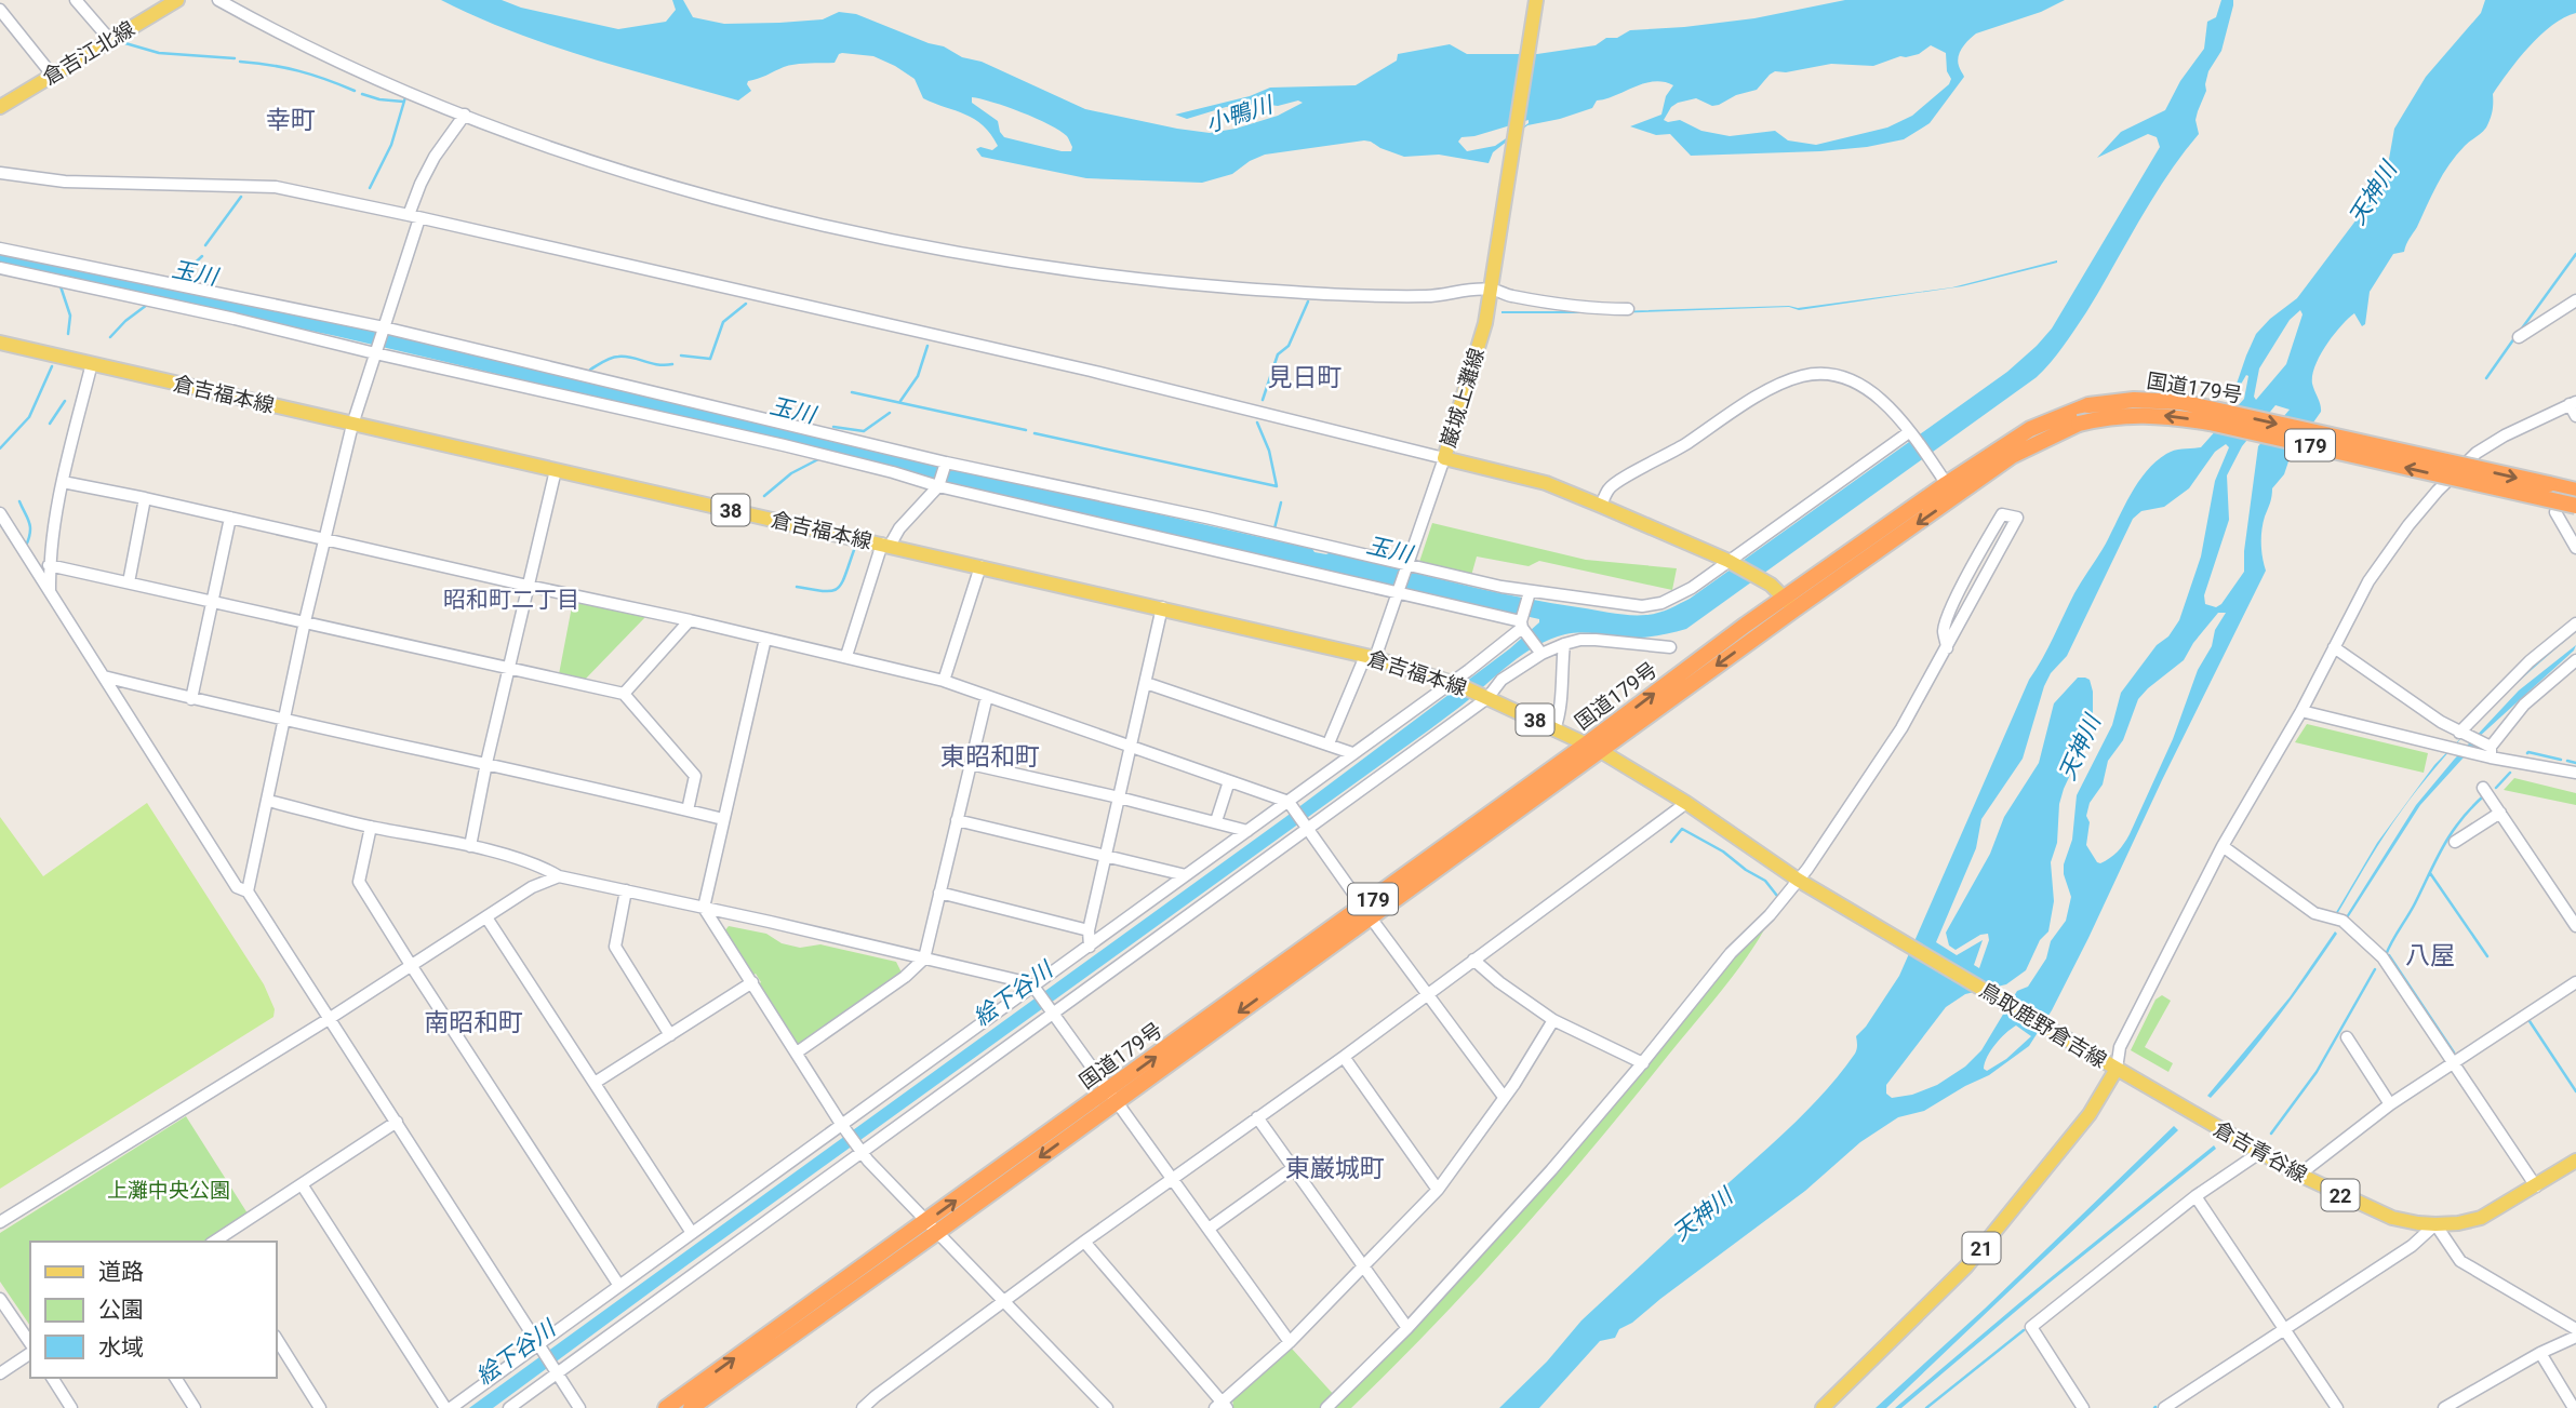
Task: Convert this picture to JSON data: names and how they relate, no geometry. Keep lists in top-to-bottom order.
{
  "streets": {
    "highway": ["国道179号", "179"],
    "main road": [
      "倉吉江北線",
      "倉吉福本線",
      "巌城上灘線",
      "38",
      "鳥取鹿野倉吉線",
      "倉吉青谷線",
      "22",
      "21"
    ]
  },
  "crossings": [
    ["国道179号", "倉吉福本線"],
    ["国道179号", "巌城上灘線"],
    ["国道179号", "鳥取鹿野倉吉線"],
    ["倉吉福本線", "鳥取鹿野倉吉線"],
    ["鳥取鹿野倉吉線", "倉吉青谷線"]
  ],
  "districts": [
    "幸町",
    "見日町",
    "昭和町二丁目",
    "東昭和町",
    "八屋",
    "南昭和町",
    "東巌城町"
  ],
  "water": [
    "小鴨川",
    "天神川",
    "玉川",
    "絵下谷川"
  ],
  "parks": ["上灘中央公園"],
  "legend": ["道路", "公園", "水域"]
}
